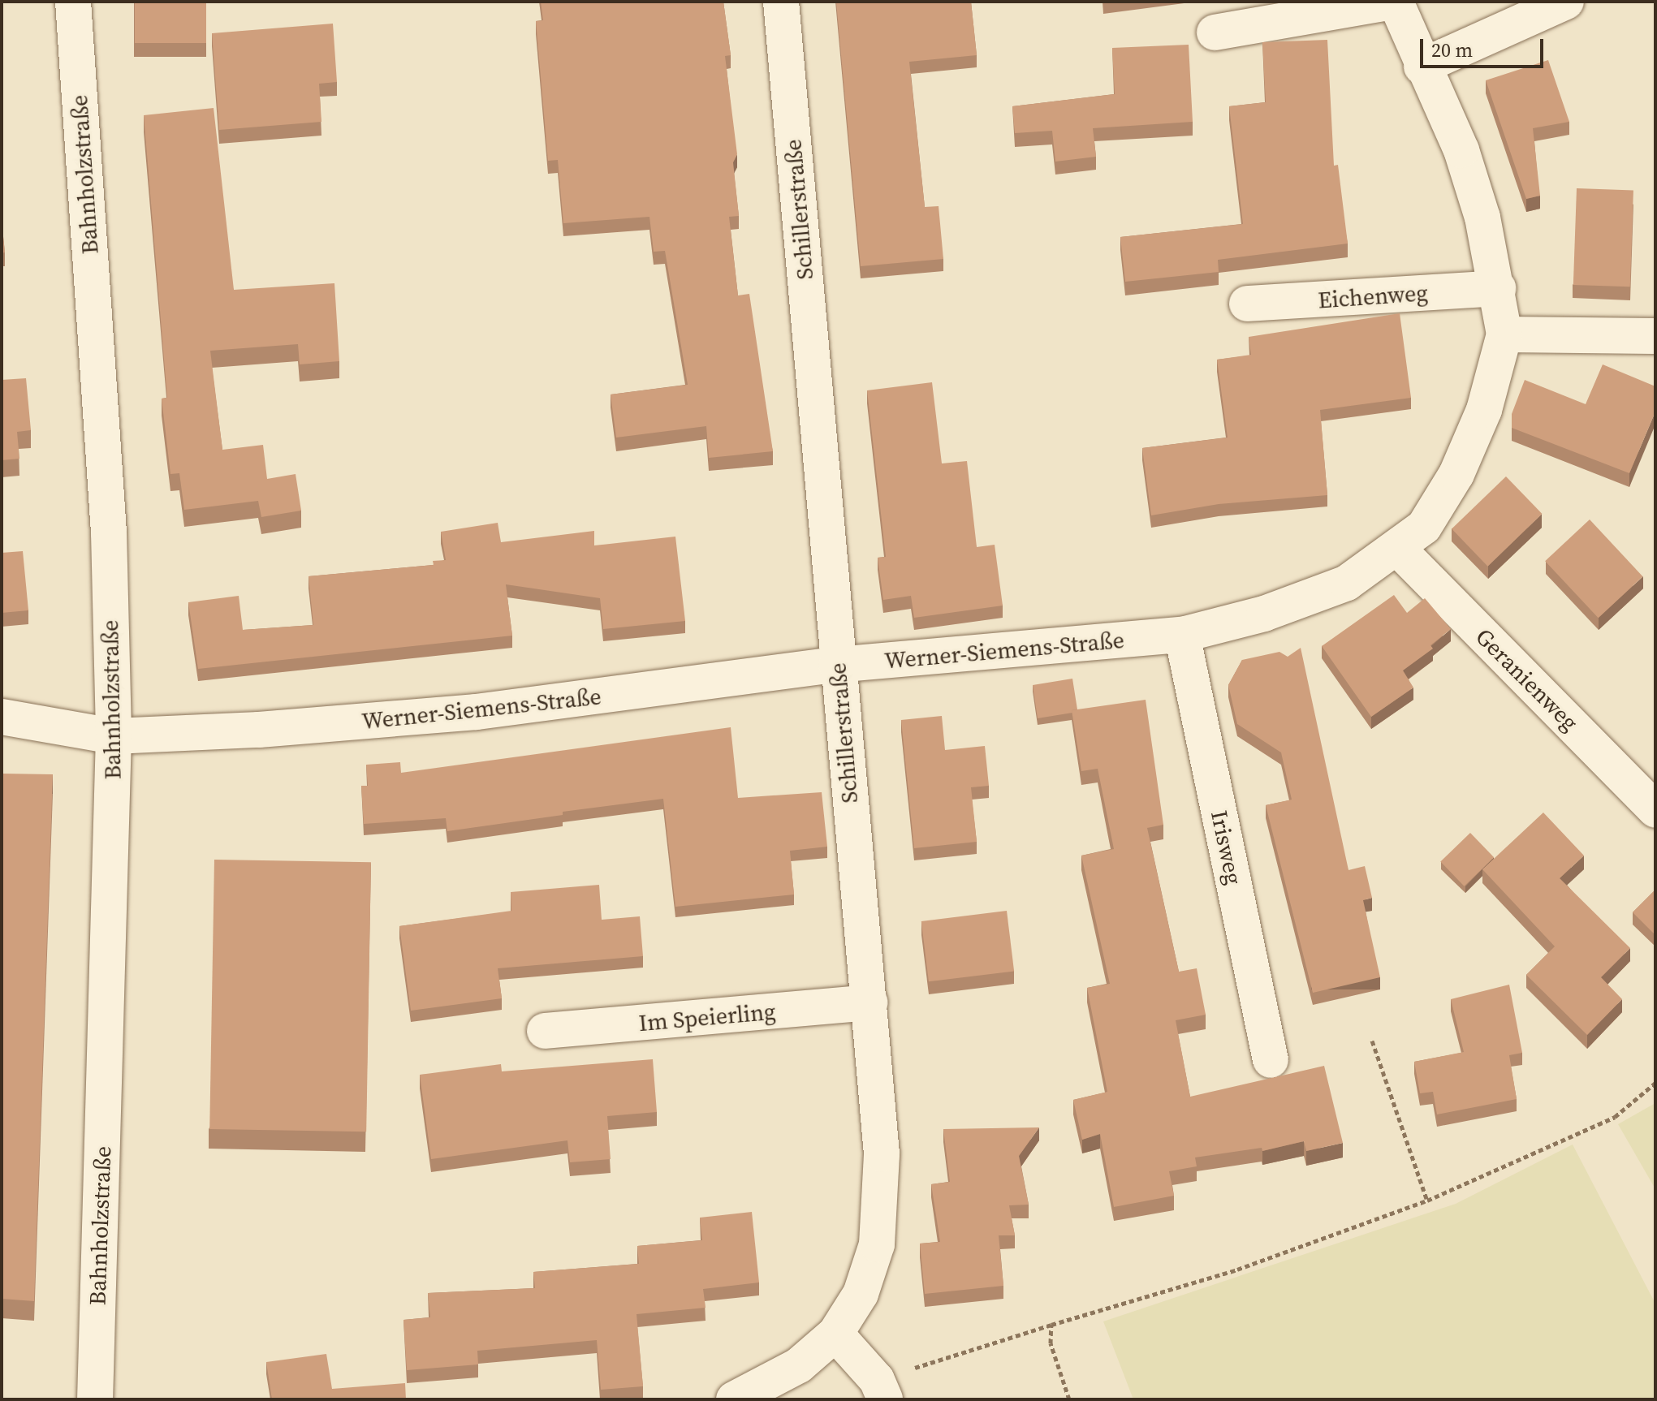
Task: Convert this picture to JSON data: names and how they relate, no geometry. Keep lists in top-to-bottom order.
{
  "streets": {
    "street": [
      "Bahnholzstraße",
      "Schillerstraße",
      "Eichenweg",
      "Werner-Siemens-Straße",
      "Geranienweg",
      "Irisweg",
      "Im Speierling"
    ]
  },
  "crossings": [
    ["Bahnholzstraße", "Werner-Siemens-Straße"],
    ["Schillerstraße", "Werner-Siemens-Straße"],
    ["Schillerstraße", "Im Speierling"],
    ["Eichenweg", "Werner-Siemens-Straße"],
    ["Werner-Siemens-Straße", "Geranienweg"],
    ["Werner-Siemens-Straße", "Irisweg"]
  ],
  "scale_bar": "20 m"
}
